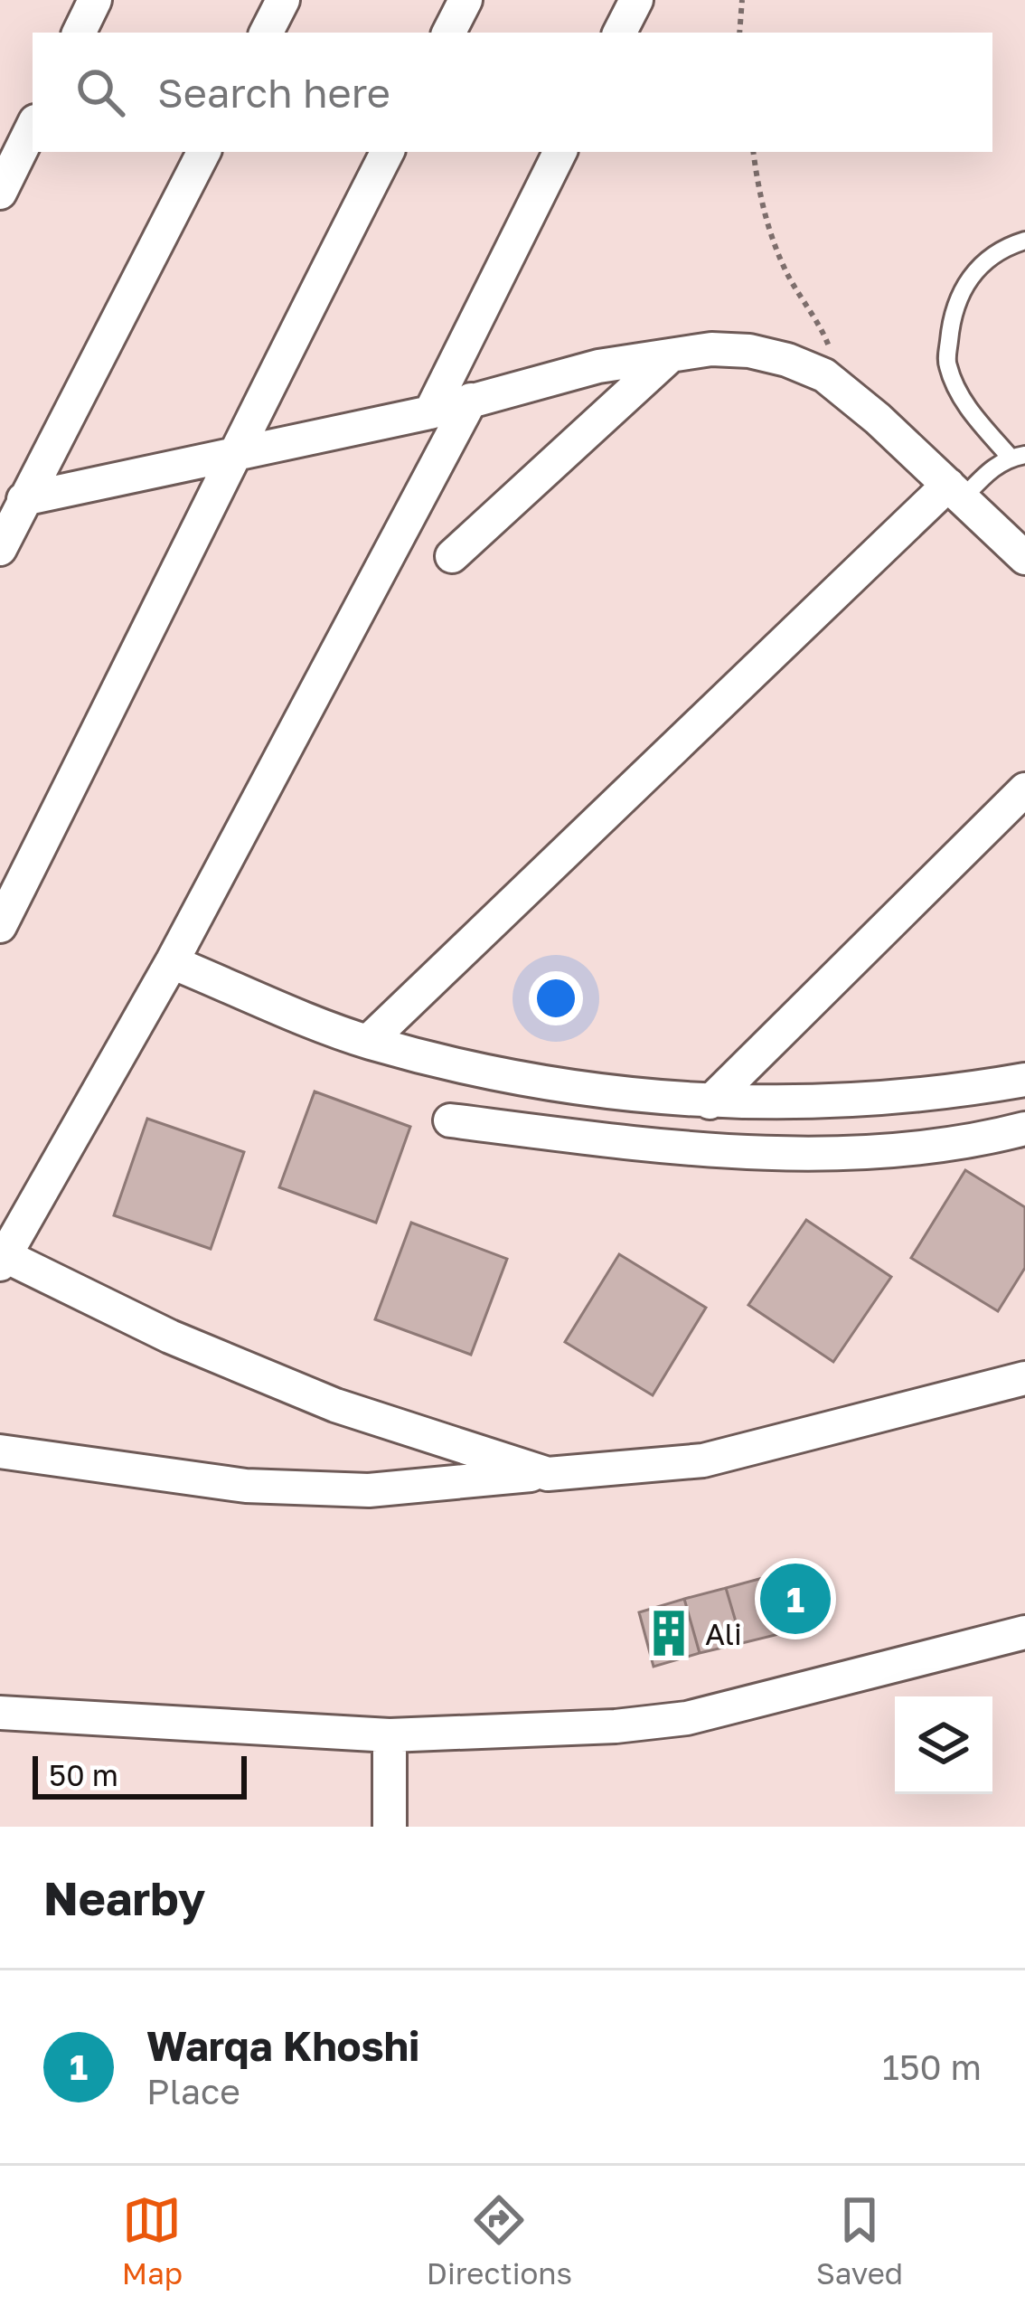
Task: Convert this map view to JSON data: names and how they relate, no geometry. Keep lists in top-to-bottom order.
{
  "places": {
    "building": ["Ali"]
  },
  "scale_bar": "50 m",
  "page": {
    "search": "Search here",
    "pins": "1",
    "scale": "50 m",
    "heading": "Nearby",
    "list": [
      {
        "mark": "1",
        "name": "Warqa Khoshi",
        "note": "Place",
        "value": "150 m"
      }
    ],
    "nav": ["Map", "Directions", "Saved"]
  }
}
